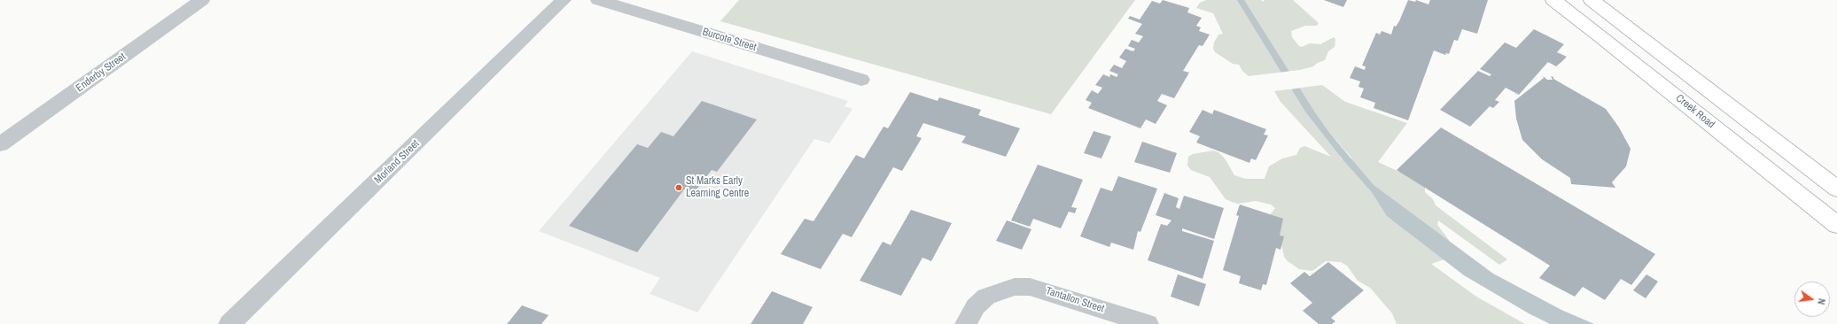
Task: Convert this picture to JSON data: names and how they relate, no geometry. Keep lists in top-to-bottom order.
{
  "streets": {
    "main road": ["Creek Road"],
    "street": [
      "Burcote Street",
      "Enderby Street",
      "Morland Street",
      "Tantallon Street"
    ]
  },
  "places": ["St Marks Early Learning Centre"],
  "north": "right"
}
